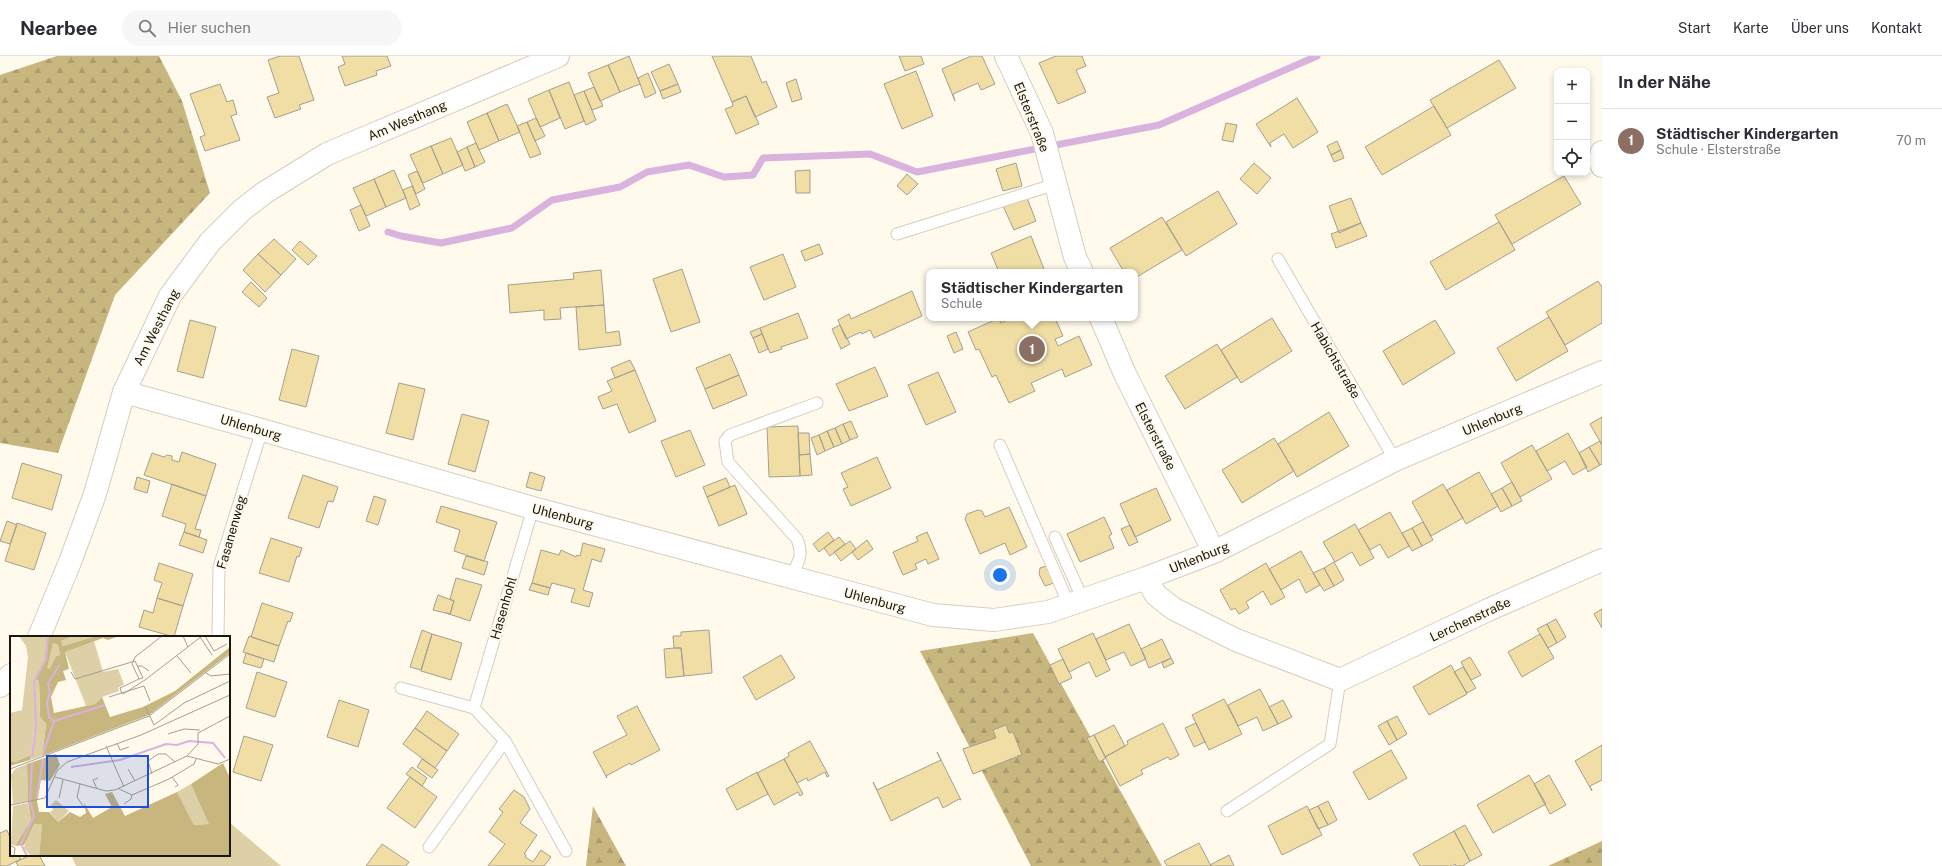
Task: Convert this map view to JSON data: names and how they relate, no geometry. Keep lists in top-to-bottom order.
{
  "streets": {
    "street": [
      "Elsterstraße",
      "Am Westhang",
      "Uhlenburg",
      "Lerchenstraße"
    ],
    "lane": ["Habichtstraße", "Fasanenweg", "Hasenhohl"]
  },
  "crossings": [
    ["Elsterstraße", "Uhlenburg"],
    ["Am Westhang", "Uhlenburg"],
    ["Habichtstraße", "Uhlenburg"],
    ["Uhlenburg", "Fasanenweg"],
    ["Uhlenburg", "Hasenhohl"]
  ],
  "page": {
    "header": "Nearbee",
    "search": "Hier suchen",
    "nav": [
      "Start",
      "Karte",
      "Über uns",
      "Kontakt"
    ],
    "heading": "In der Nähe",
    "map_buttons": ["+", "−"],
    "list": [
      {
        "mark": "1",
        "name": "Städtischer Kindergarten",
        "note": "Schule · Elsterstraße",
        "value": "70 m"
      }
    ],
    "popup": ["Städtischer Kindergarten", "Schule"],
    "pins": "1"
  }
}
